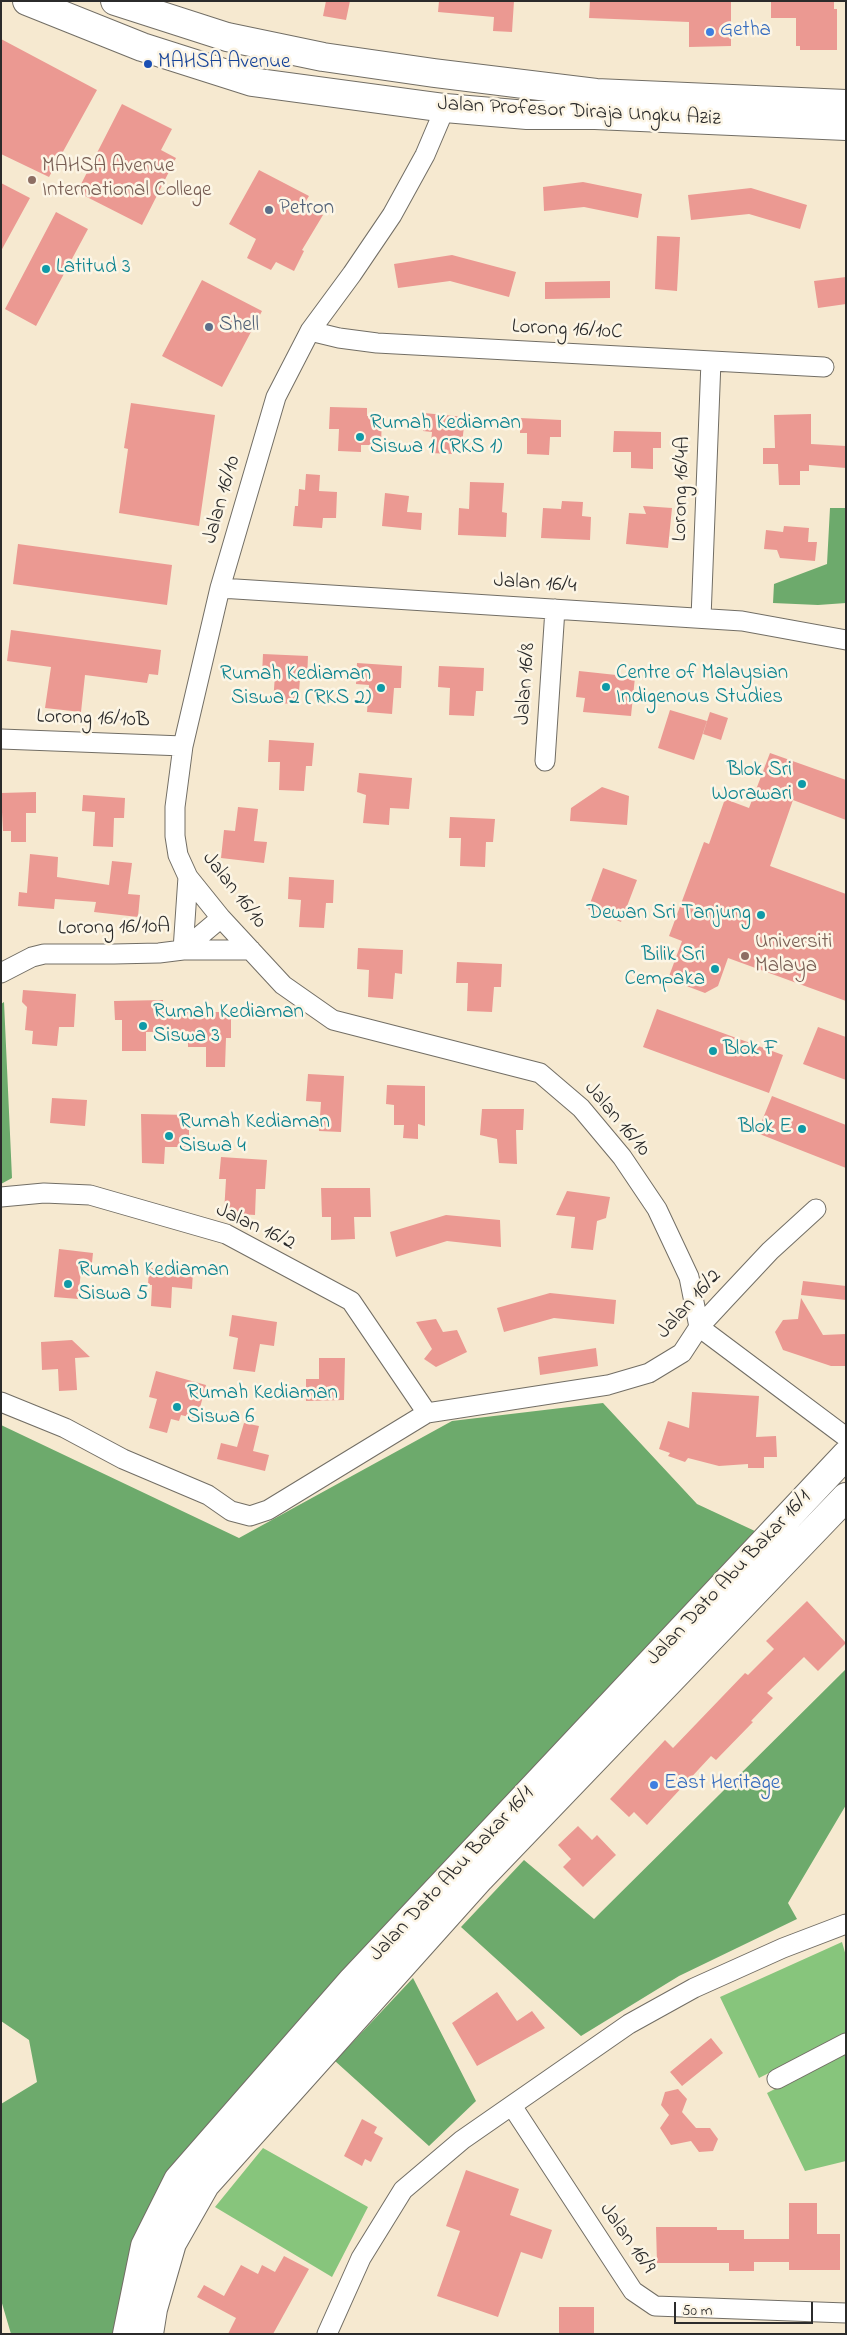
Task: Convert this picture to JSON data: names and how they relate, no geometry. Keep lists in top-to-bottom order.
{
  "streets": {
    "main road": ["Jalan Profesor Diraja Ungku Aziz", "Jalan Dato Abu Bakar 16/1"],
    "street": [
      "Lorong 16/10C",
      "Lorong 16/4A",
      "Jalan 16/10",
      "Jalan 16/4",
      "Jalan 16/8",
      "Lorong 16/10B",
      "Lorong 16/10A",
      "Jalan 16/2",
      "Jalan 16/9"
    ]
  },
  "crossings": [
    ["Jalan Profesor Diraja Ungku Aziz", "Jalan 16/10"],
    ["Lorong 16/10C", "Lorong 16/4A"],
    ["Lorong 16/10C", "Jalan 16/10"],
    ["Lorong 16/4A", "Jalan 16/4"],
    ["Jalan 16/10", "Jalan 16/4"],
    ["Jalan 16/10", "Lorong 16/10B"],
    ["Jalan 16/10", "Lorong 16/10A"],
    ["Jalan 16/10", "Jalan 16/2"],
    ["Jalan 16/4", "Jalan 16/8"]
  ],
  "places": [
    "Getha",
    "MAHSA Avenue",
    "MAHSA Avenue International College",
    "Petron",
    "Latitud 3",
    "Shell",
    "Rumah Kediaman Siswa 1 (RKS 1)",
    "Centre of Malaysian Indigenous Studies",
    "Rumah Kediaman Siswa 2 (RKS 2)",
    "Blok Sri Worawari",
    "Dewan Sri Tanjung",
    "Universiti Malaya",
    "Bilik Sri Cempaka",
    "Rumah Kediaman Siswa 3",
    "Blok F",
    "Blok E",
    "Rumah Kediaman Siswa 4",
    "Rumah Kediaman Siswa 5",
    "Rumah Kediaman Siswa 6",
    "East Heritage"
  ],
  "scale_bar": "50 m"
}
